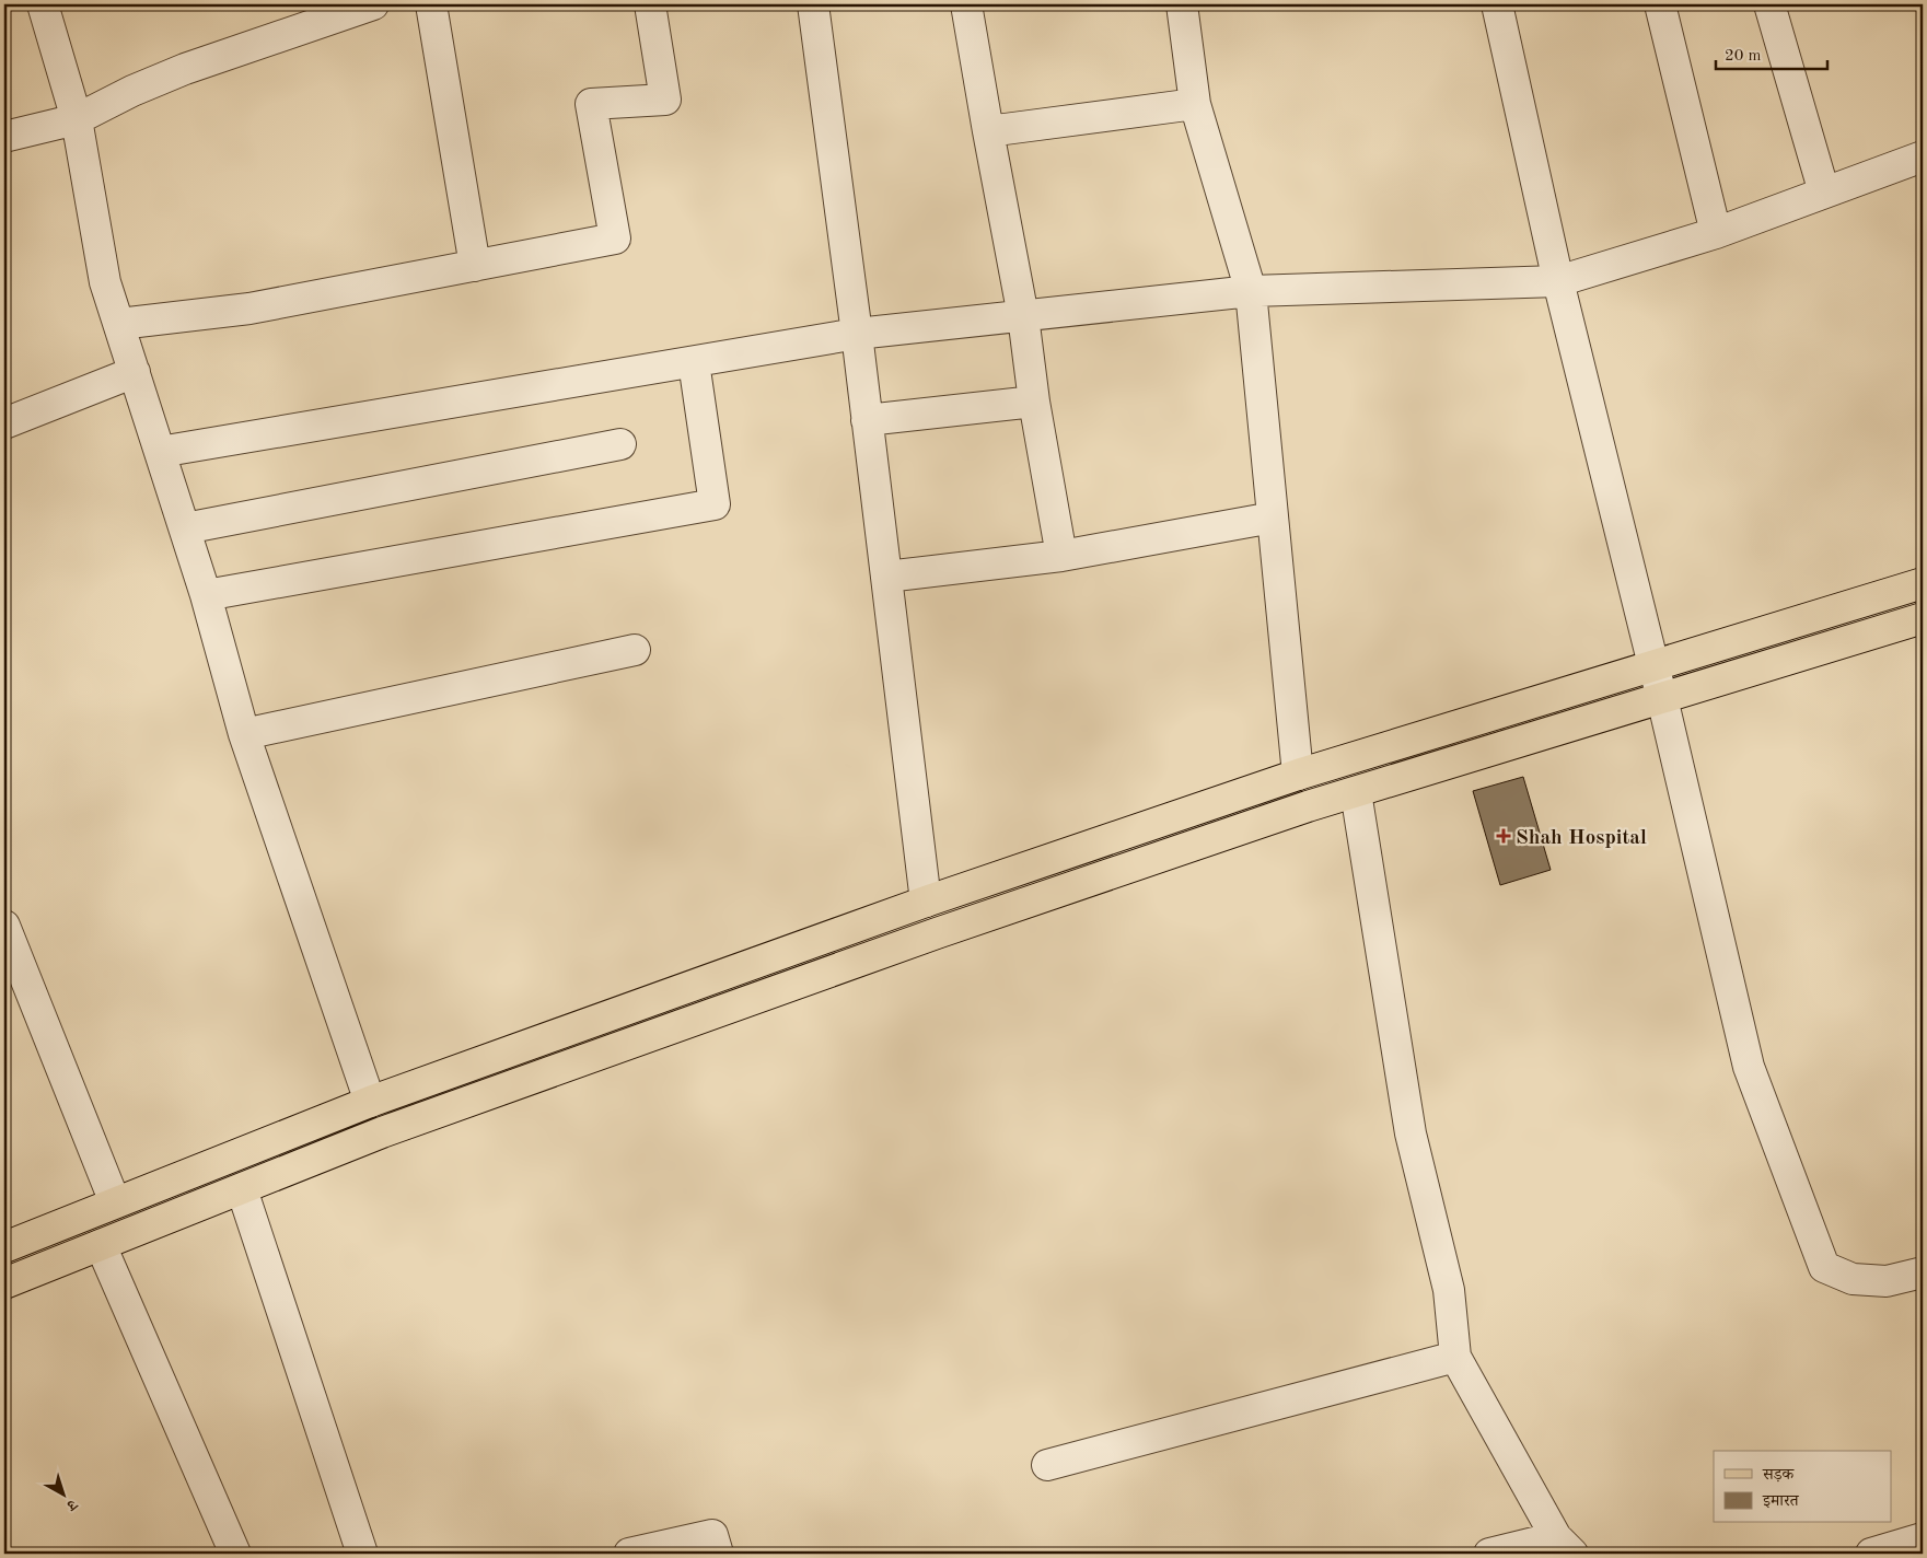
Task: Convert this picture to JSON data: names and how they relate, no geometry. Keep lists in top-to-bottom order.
{
  "places": {
    "health": ["Shah Hospital"]
  },
  "legend": ["सड़क", "इमारत"],
  "scale_bar": "20 m",
  "north": "bottom right"
}
